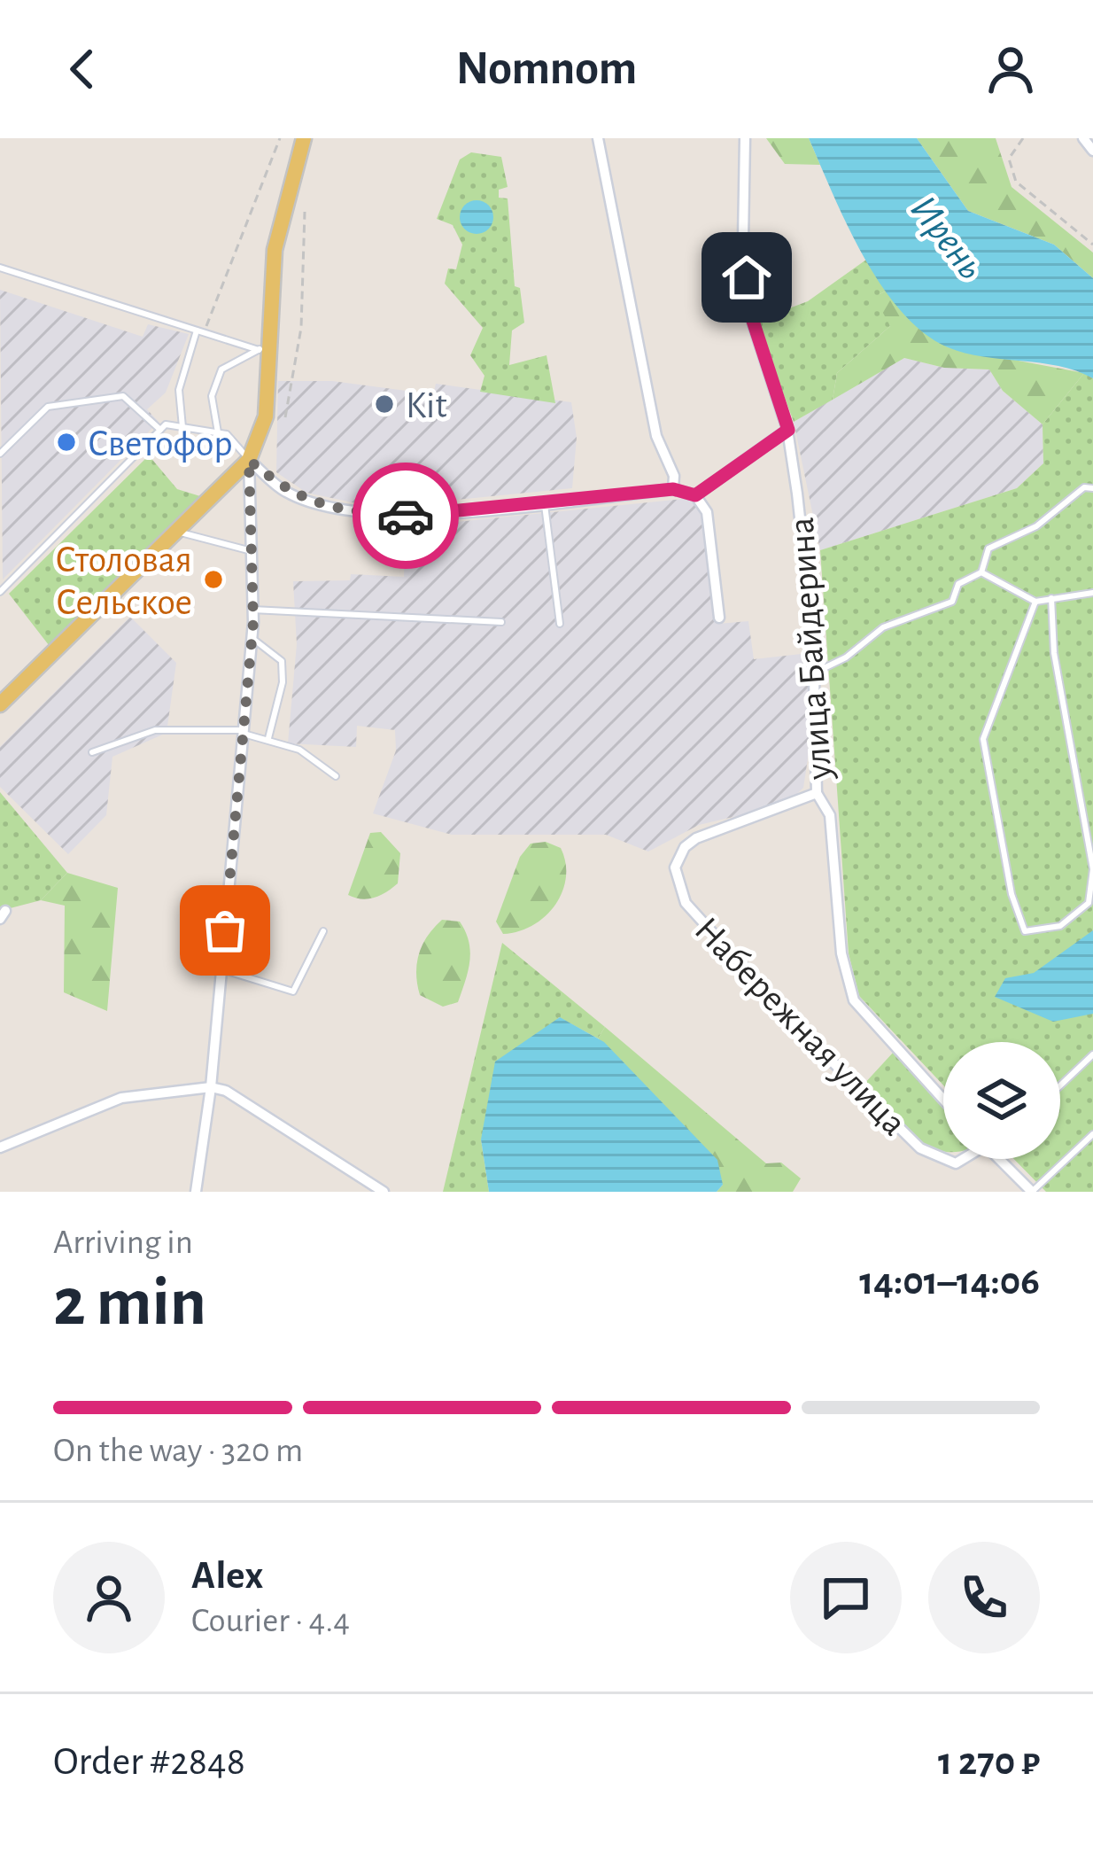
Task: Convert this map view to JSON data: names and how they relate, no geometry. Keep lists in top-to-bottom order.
{
  "streets": {
    "street": ["улица Байдерина", "Набережная улица"]
  },
  "crossings": [
    ["улица Байдерина", "Набережная улица"]
  ],
  "water": ["Ирень"],
  "places": ["Kit", "Светофор", "Столовая Сельское"],
  "page": {
    "header": "Nomnom",
    "heading": ["2 min", "Arriving in", "14:01–14:06"],
    "panel": [
      "Alex",
      "Courier · 4.4",
      "Order #2848",
      "1 270 ₽"
    ],
    "bar": "On the way · 320 m"
  }
}
